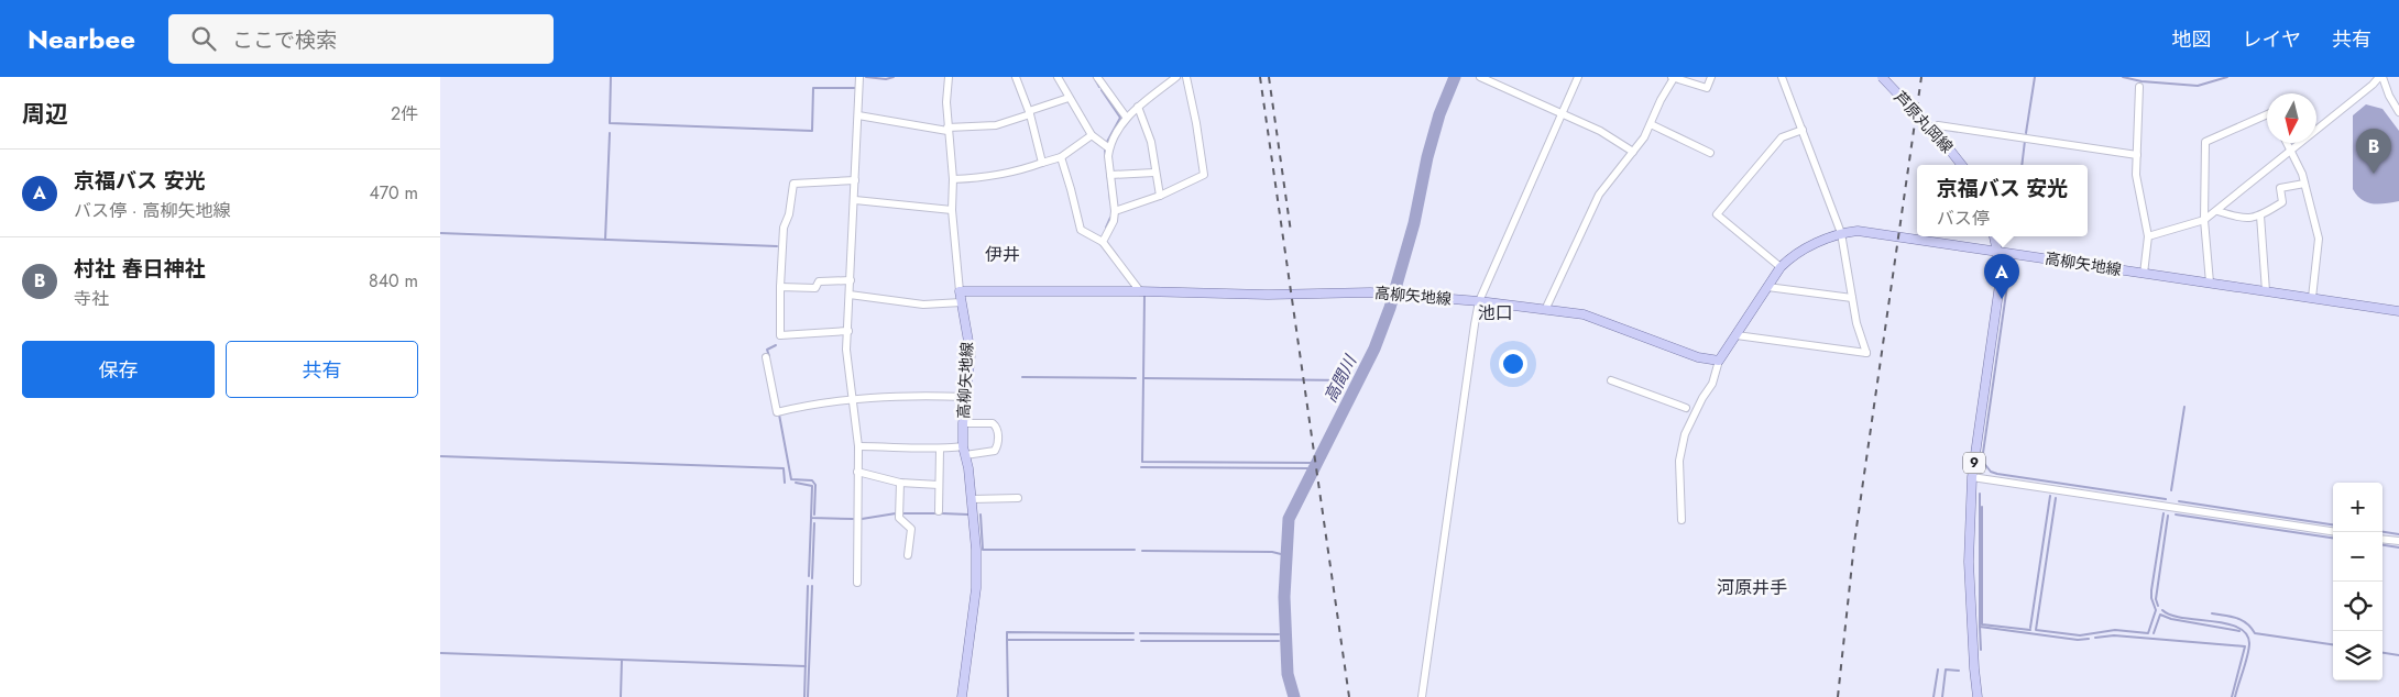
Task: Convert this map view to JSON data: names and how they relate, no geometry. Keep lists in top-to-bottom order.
{
  "streets": {
    "main road": ["芦原丸岡線", "高柳矢地線", "9"]
  },
  "crossings": [
    ["高柳矢地線", "9"]
  ],
  "districts": ["伊井", "池口", "河原井手"],
  "water": ["高間川"],
  "north": "bottom",
  "page": {
    "header": "Nearbee",
    "search": "ここで検索",
    "nav": ["地図", "レイヤ", "共有"],
    "heading": ["周辺", "2件"],
    "pins": ["B", "A"],
    "list": [
      {
        "mark": "A",
        "name": "京福バス 安光",
        "note": "バス停 · 高柳矢地線",
        "value": "470 m"
      },
      {
        "mark": "B",
        "name": "村社 春日神社",
        "note": "寺社",
        "value": "840 m"
      }
    ],
    "popup": ["京福バス 安光", "バス停"],
    "buttons": ["保存", "共有"],
    "map_buttons": ["+", "−"]
  }
}
